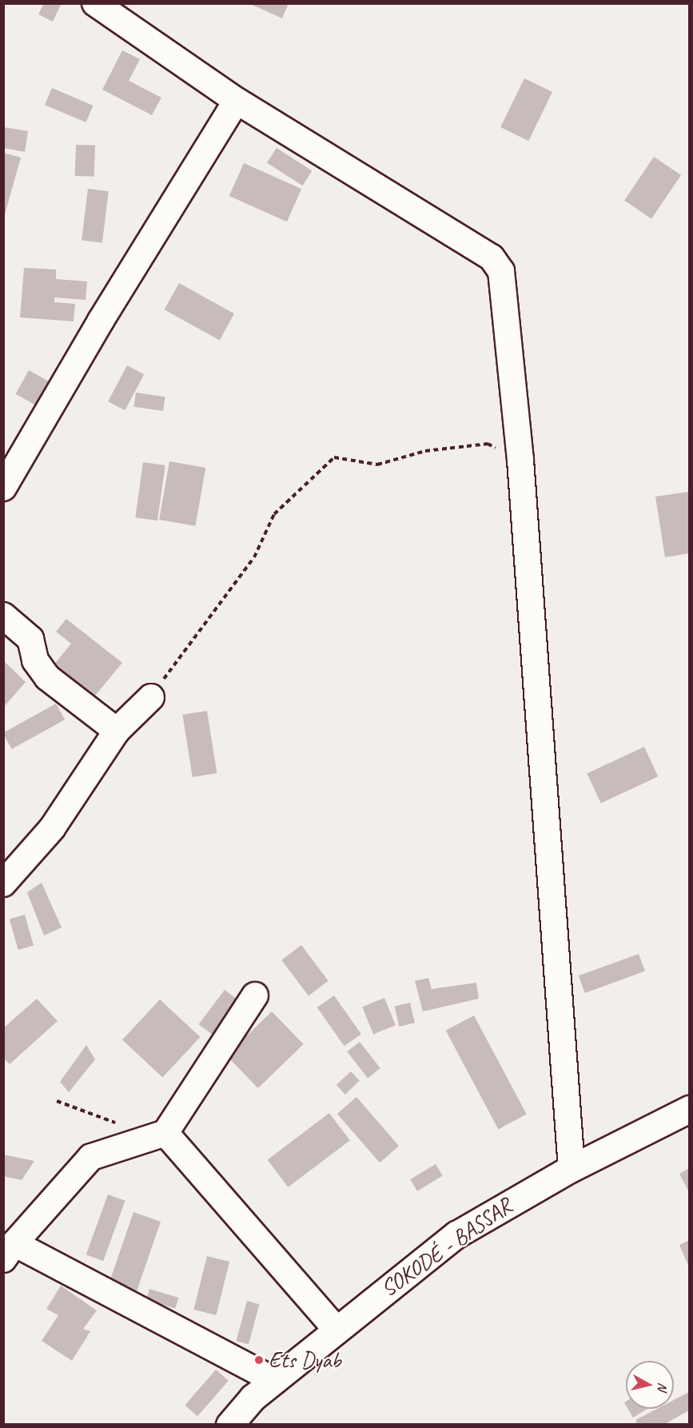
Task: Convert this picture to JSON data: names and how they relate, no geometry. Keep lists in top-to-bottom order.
{
  "streets": {
    "main road": ["SOKODÉ - BASSAR"]
  },
  "places": ["Ets Dyab"],
  "north": "right"
}
